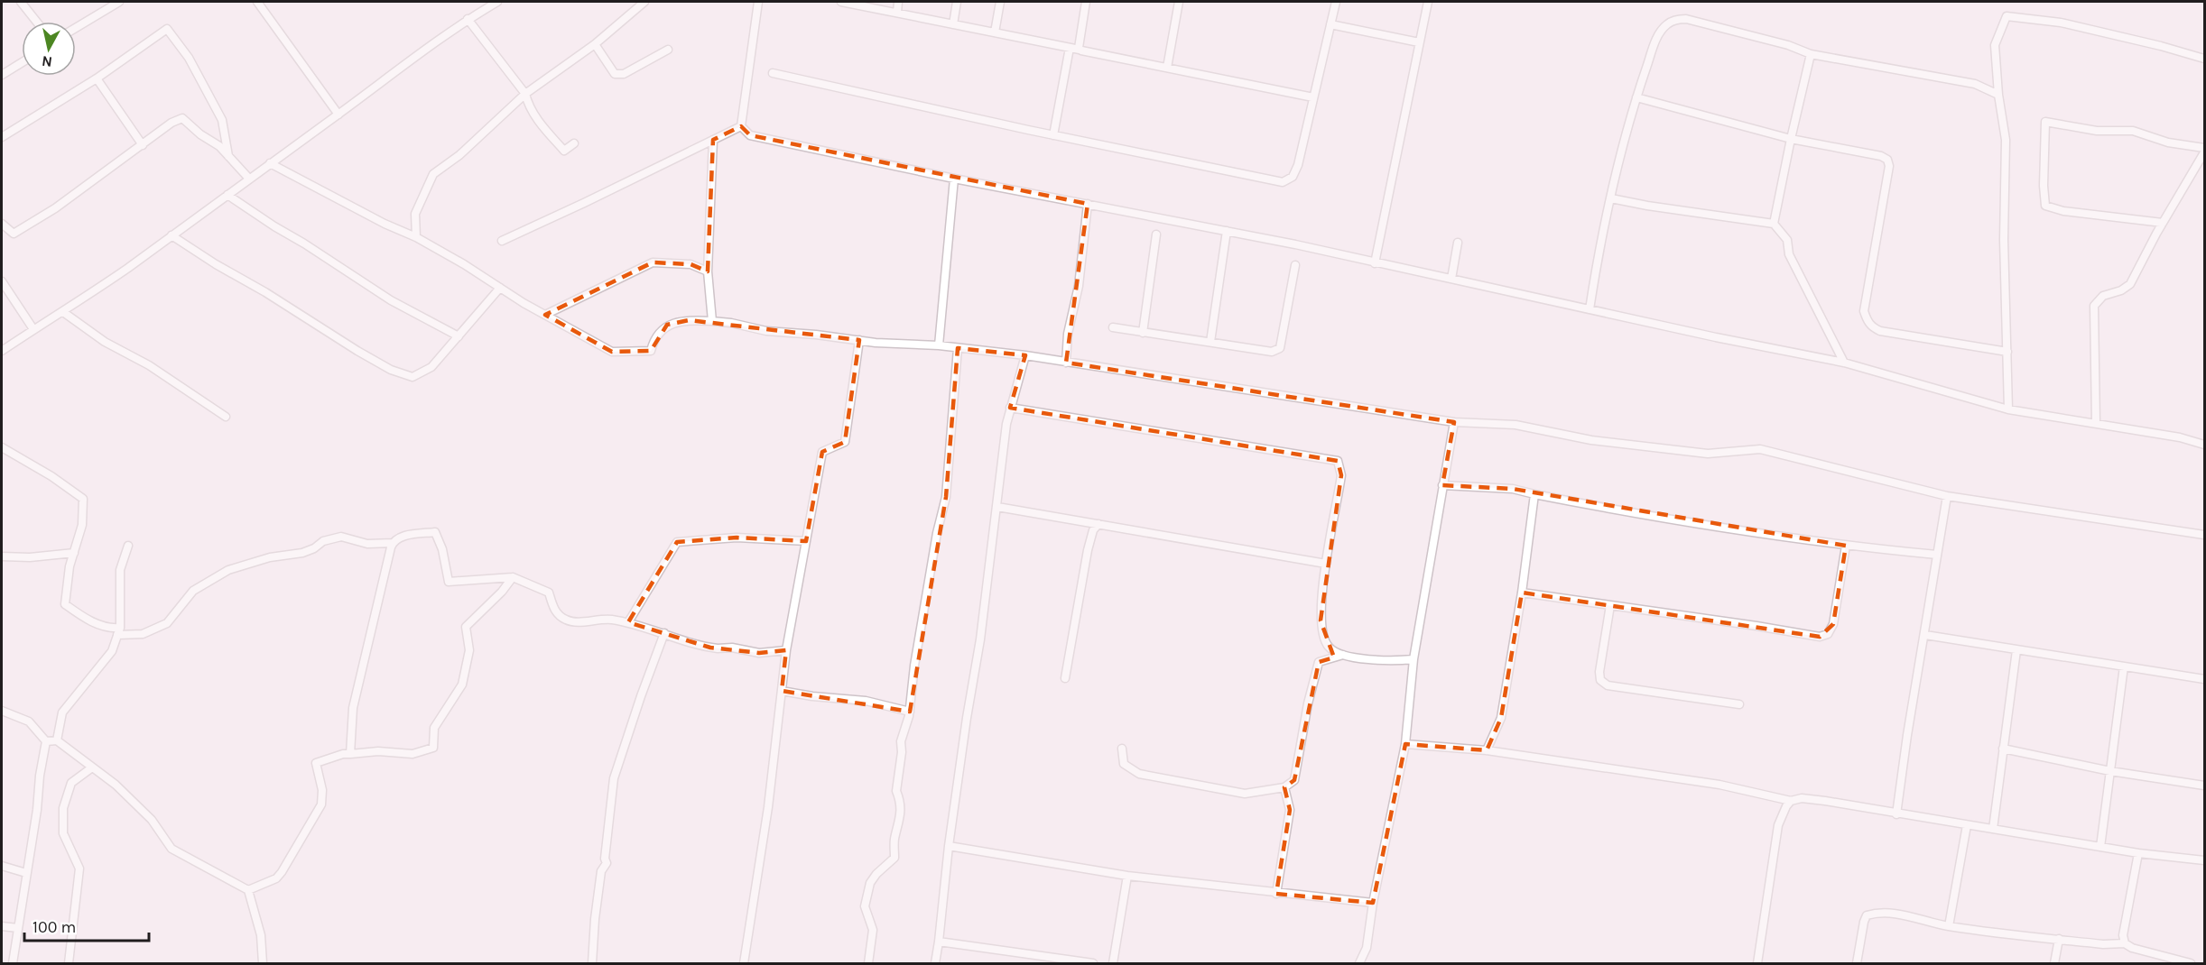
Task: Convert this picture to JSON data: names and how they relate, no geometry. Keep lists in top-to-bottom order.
{
  "scale_bar": "100 m",
  "north": "bottom"
}
